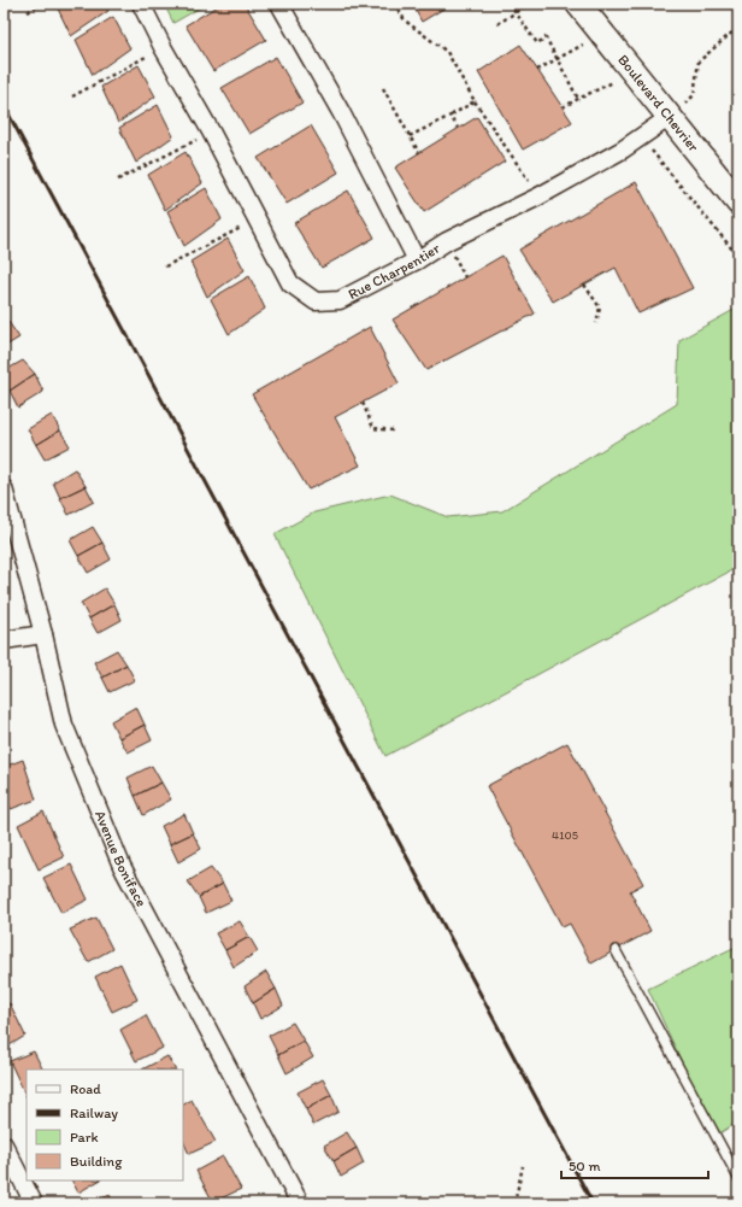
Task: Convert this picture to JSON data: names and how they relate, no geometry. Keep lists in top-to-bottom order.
{
  "streets": {
    "street": ["Boulevard Chevrier", "Rue Charpentier", "Avenue Boniface"]
  },
  "crossings": [
    ["Boulevard Chevrier", "Rue Charpentier"]
  ],
  "house_numbers": ["4105"],
  "legend": [
    "Road",
    "Railway",
    "Park",
    "Building"
  ],
  "scale_bar": "50 m"
}
